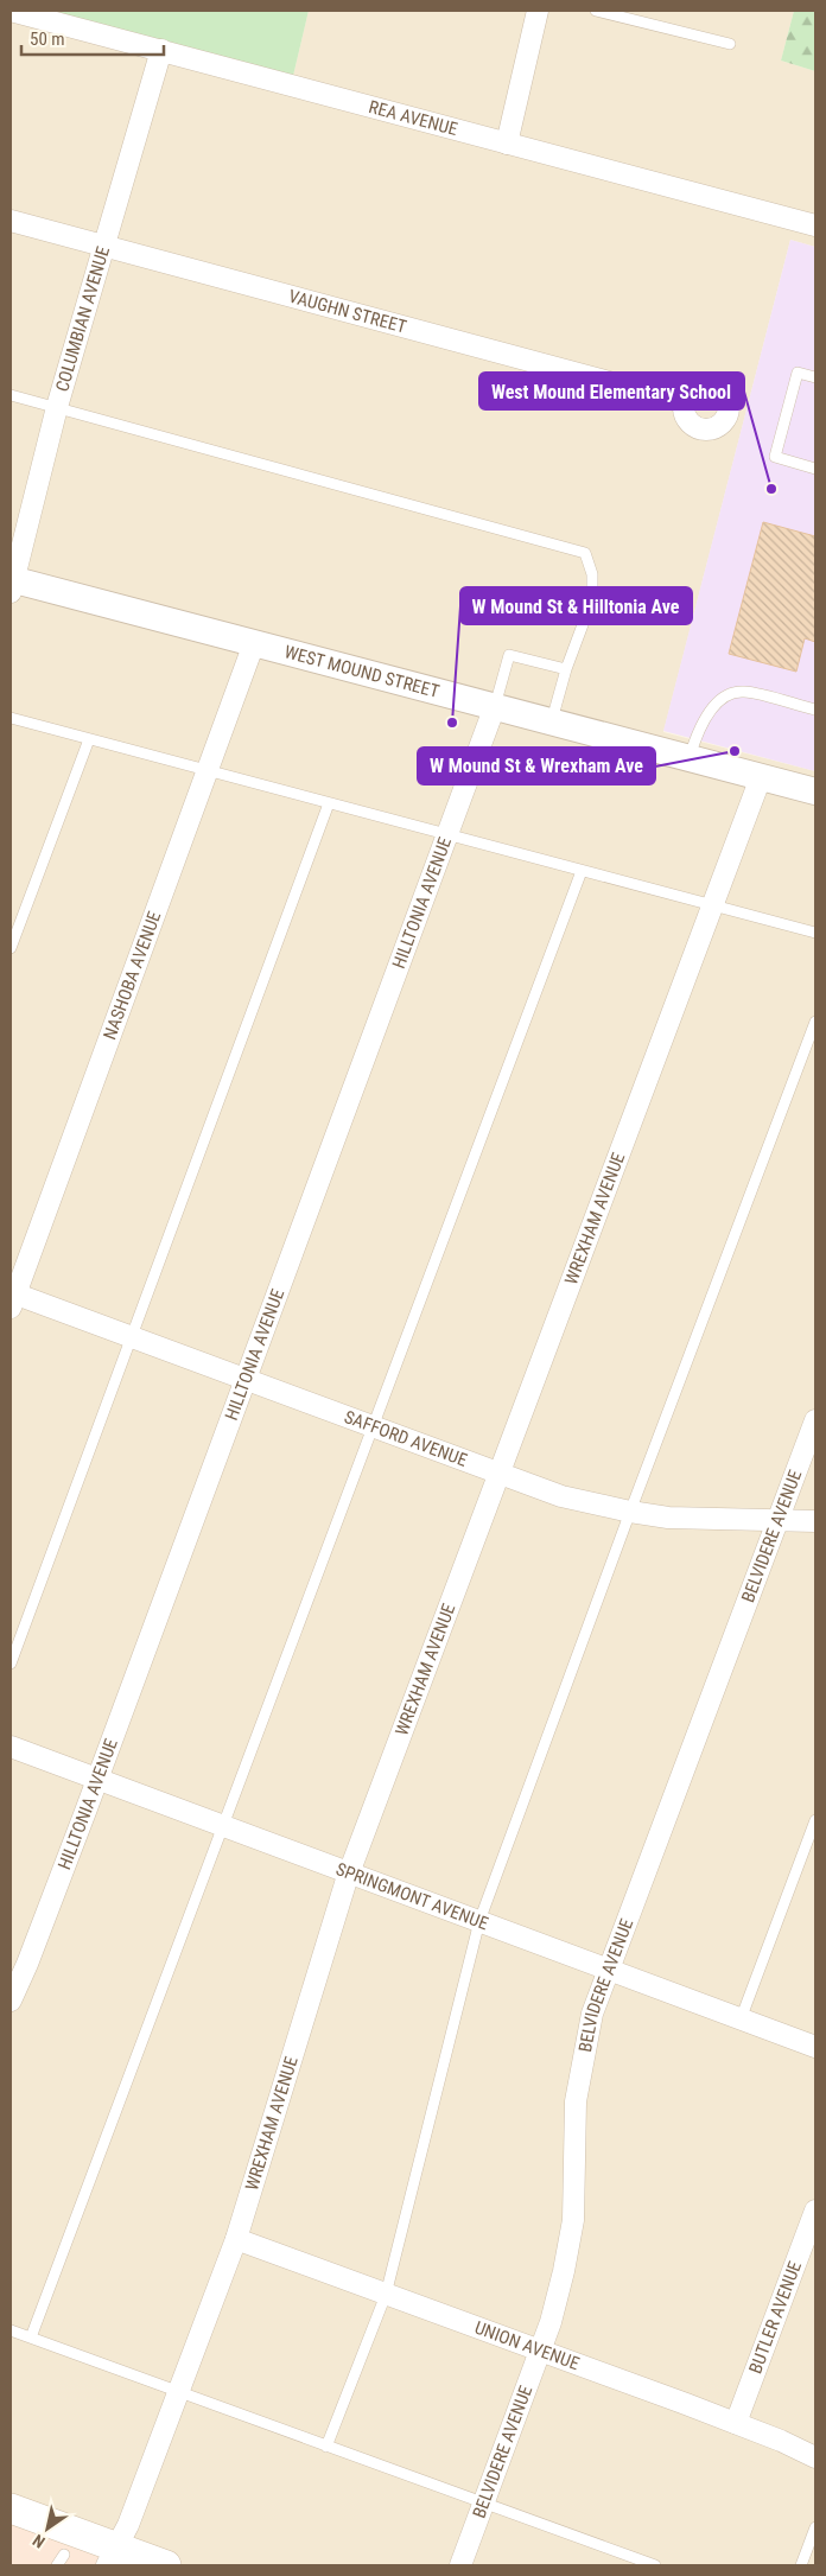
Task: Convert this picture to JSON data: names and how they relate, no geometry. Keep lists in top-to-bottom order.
{
  "streets": {
    "street": [
      "REA AVENUE",
      "VAUGHN STREET",
      "COLUMBIAN AVENUE",
      "WEST MOUND STREET",
      "HILLTONIA AVENUE",
      "NASHOBA AVENUE",
      "WREXHAM AVENUE",
      "SAFFORD AVENUE",
      "BELVIDERE AVENUE",
      "SPRINGMONT AVENUE",
      "BUTLER AVENUE",
      "UNION AVENUE"
    ]
  },
  "crossings": [
    ["REA AVENUE", "COLUMBIAN AVENUE"],
    ["VAUGHN STREET", "COLUMBIAN AVENUE"],
    ["COLUMBIAN AVENUE", "WEST MOUND STREET"],
    ["WEST MOUND STREET", "HILLTONIA AVENUE"],
    ["WEST MOUND STREET", "NASHOBA AVENUE"],
    ["WEST MOUND STREET", "WREXHAM AVENUE"],
    ["HILLTONIA AVENUE", "SAFFORD AVENUE"],
    ["HILLTONIA AVENUE", "SPRINGMONT AVENUE"],
    ["NASHOBA AVENUE", "SAFFORD AVENUE"],
    ["WREXHAM AVENUE", "SAFFORD AVENUE"],
    ["WREXHAM AVENUE", "SPRINGMONT AVENUE"],
    ["WREXHAM AVENUE", "UNION AVENUE"],
    ["SAFFORD AVENUE", "BELVIDERE AVENUE"],
    ["BELVIDERE AVENUE", "SPRINGMONT AVENUE"],
    ["BELVIDERE AVENUE", "UNION AVENUE"],
    ["BUTLER AVENUE", "UNION AVENUE"]
  ],
  "places": ["West Mound Elementary School", "W Mound St & Hilltonia Ave", "W Mound St & Wrexham Ave"],
  "scale_bar": "50 m",
  "north": "bottom left"
}
